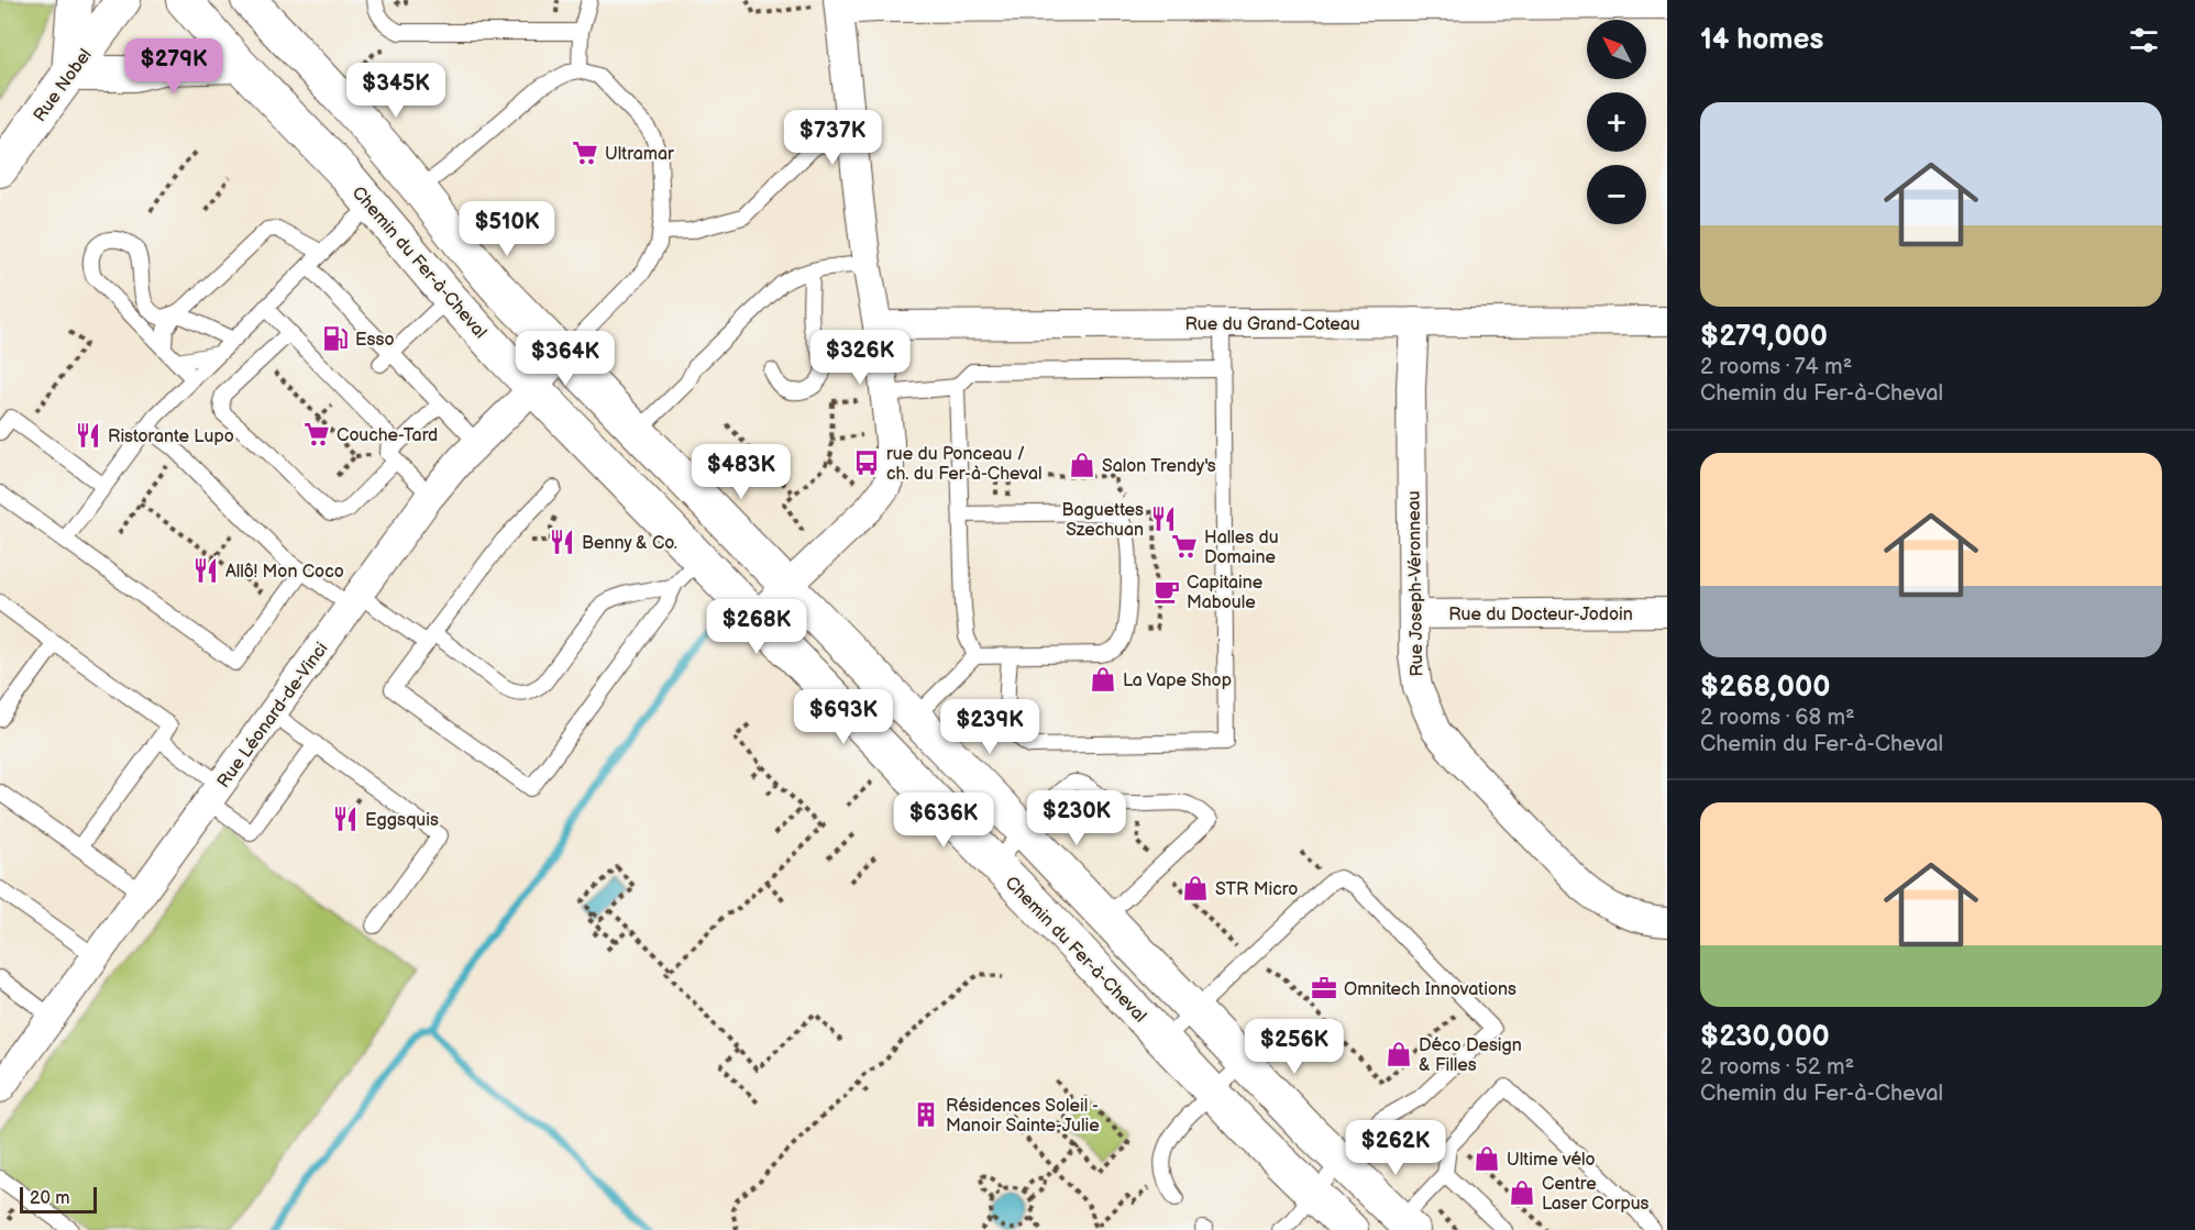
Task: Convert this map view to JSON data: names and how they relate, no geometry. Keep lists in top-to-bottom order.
{
  "streets": {
    "street": [
      "Rue Nobel",
      "Chemin du Fer-à-Cheval",
      "Rue du Grand-Coteau",
      "Rue Joseph-Véronneau",
      "Rue du Docteur-Jodoin",
      "Rue Léonard-de-Vinci"
    ]
  },
  "crossings": [
    ["Chemin du Fer-à-Cheval", "Rue Léonard-de-Vinci"],
    ["Rue du Grand-Coteau", "Rue Joseph-Véronneau"],
    ["Rue Joseph-Véronneau", "Rue du Docteur-Jodoin"]
  ],
  "places": {
    "supermarket": ["Ultramar", "Couche-Tard", "Halles du Domaine"],
    "fuel station": ["Esso"],
    "restaurant": [
      "Ristorante Lupo",
      "Baguettes Szechuan",
      "Benny & Co.",
      "Allô! Mon Coco",
      "Eggsquis"
    ],
    "bus stop": ["rue du Ponceau / ch. du Fer-à-Cheval"],
    "shop": [
      "Salon Trendy's",
      "La Vape Shop",
      "STR Micro",
      "Déco Design & Filles",
      "Ultime vélo",
      "Centre Laser Corpus"
    ],
    "cafe": ["Capitaine Maboule"],
    "office": ["Omnitech Innovations"],
    "building": ["Résidences Soleil - Manoir Sainte-Julie"]
  },
  "scale_bar": "20 m",
  "north": "top left",
  "page": {
    "heading": "14 homes",
    "map_buttons": ["+", "−"],
    "price": [
      "$279K",
      "$345K",
      "$737K",
      "$510K",
      "$326K",
      "$364K",
      "$483K",
      "$268K",
      "$693K",
      "$239K",
      "$230K",
      "$636K",
      "$256K",
      "$262K"
    ],
    "list": [
      {
        "name": "$279,000",
        "note": "2 rooms · 74 m² · Chemin du Fer-à-Cheval"
      },
      {
        "name": "$268,000",
        "note": "2 rooms · 68 m² · Chemin du Fer-à-Cheval"
      },
      {
        "name": "$230,000",
        "note": "2 rooms · 52 m² · Chemin du Fer-à-Cheval"
      }
    ],
    "scale": "20 m"
  }
}
